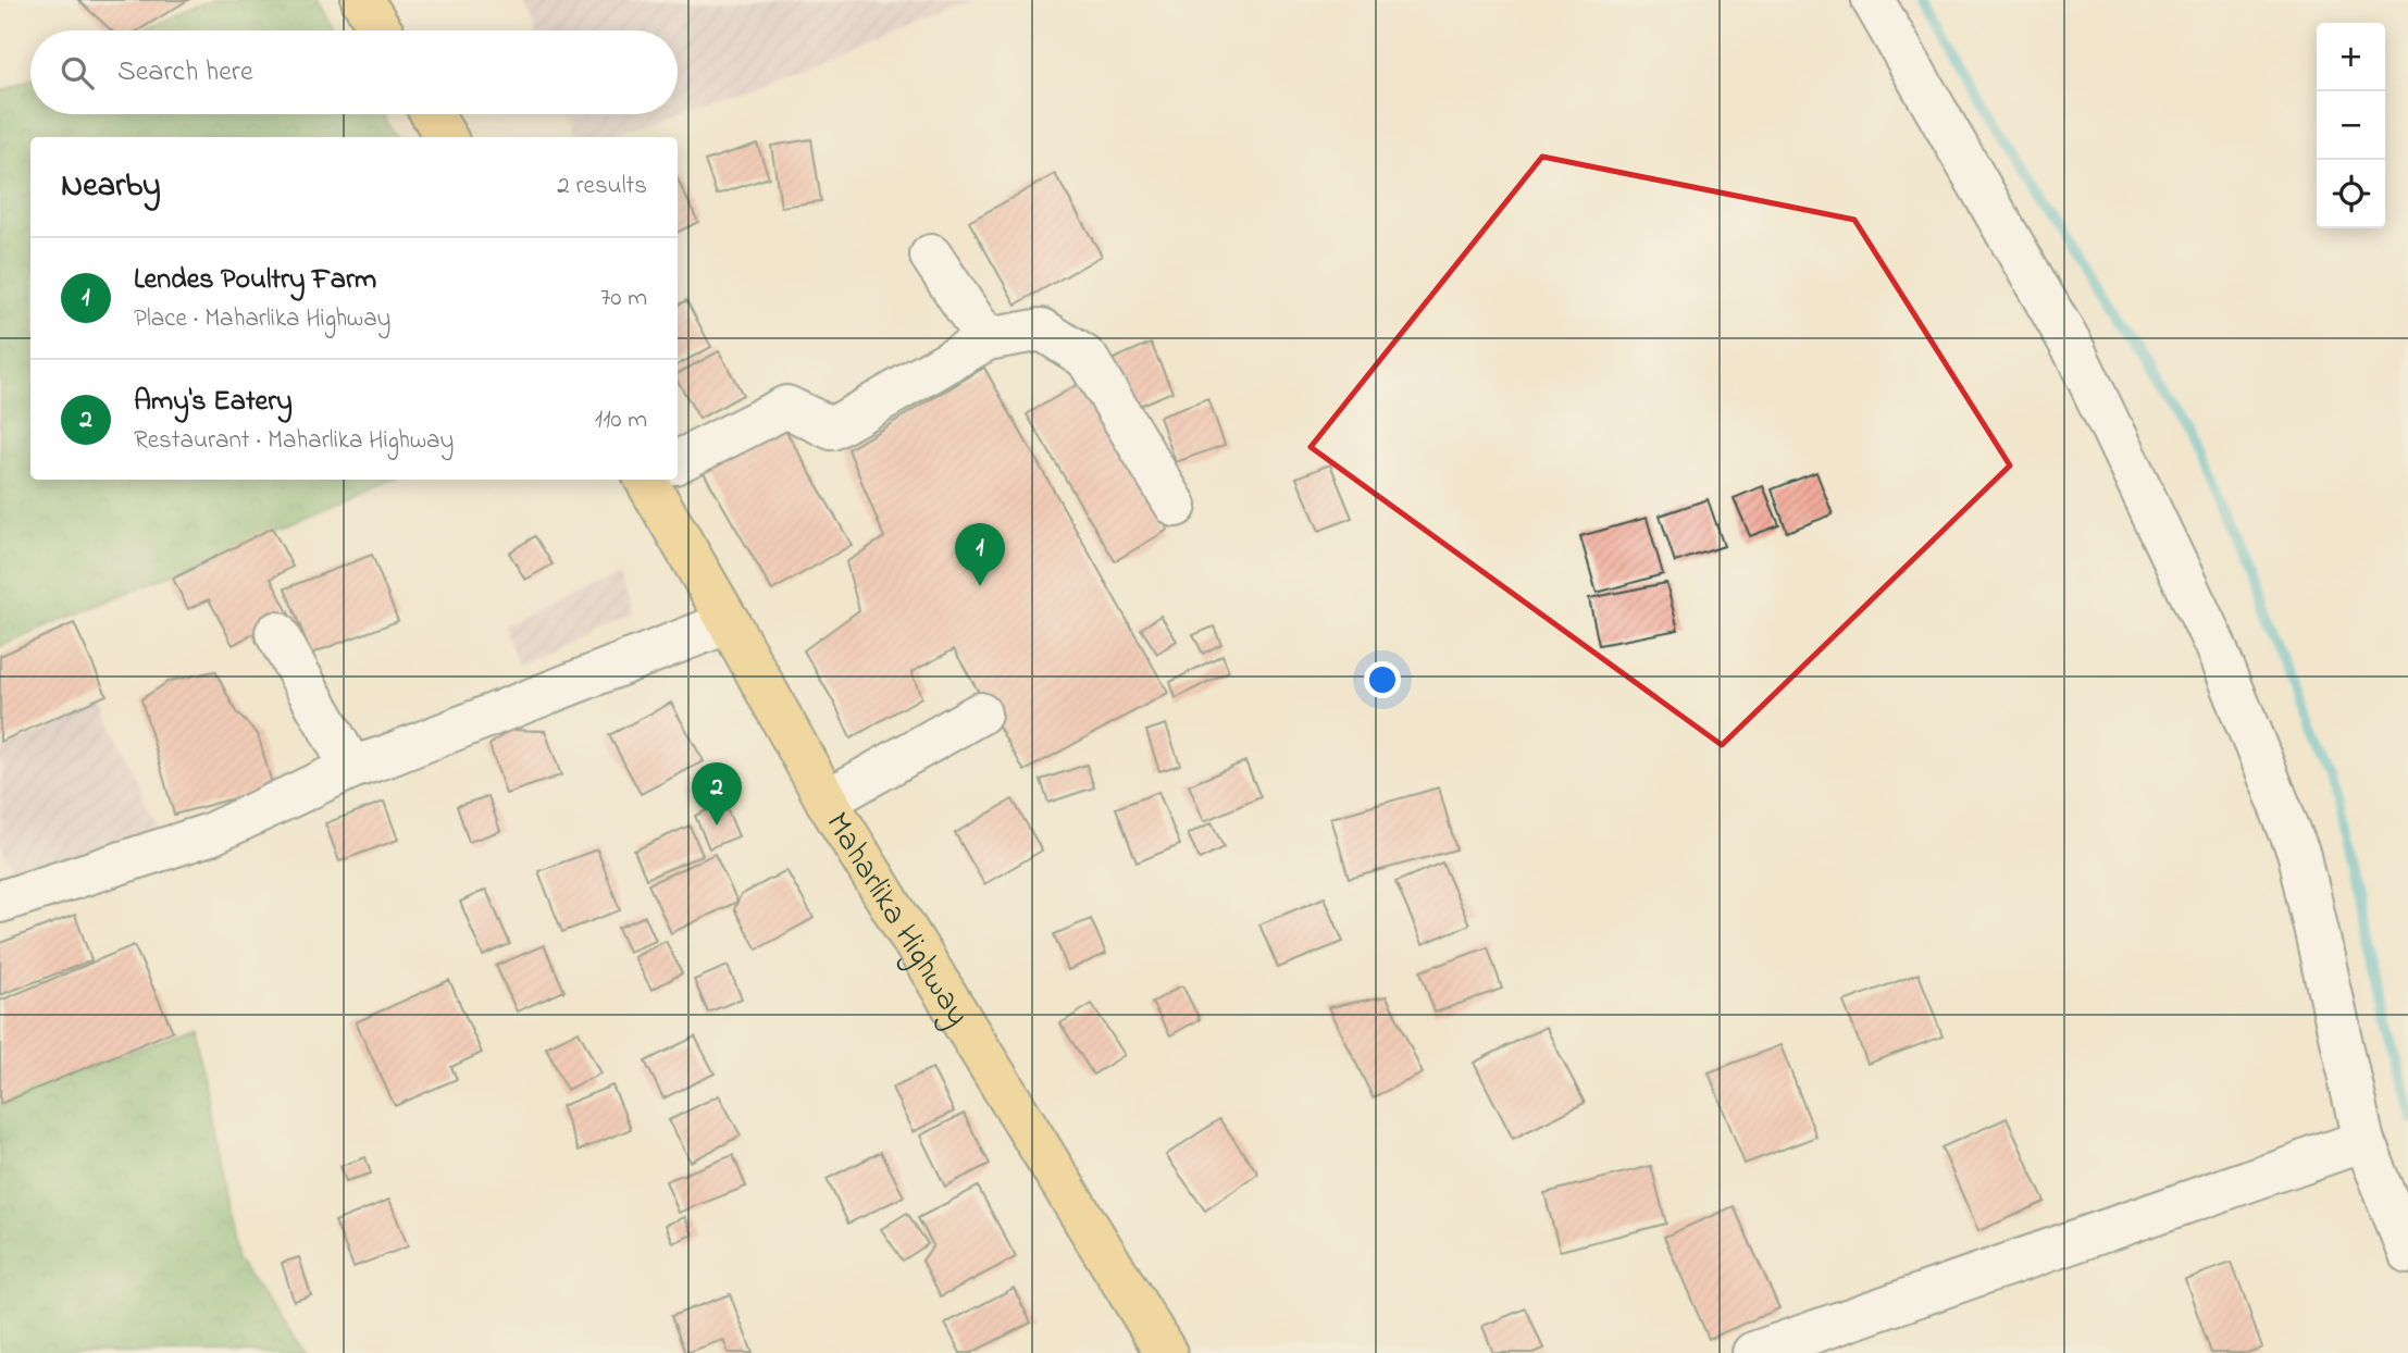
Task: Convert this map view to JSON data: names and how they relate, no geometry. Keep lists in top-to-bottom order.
{
  "streets": {
    "highway": ["Maharlika Highway"]
  },
  "page": {
    "map_buttons": ["+", "−"],
    "search": "Search here",
    "heading": ["Nearby", "2 results"],
    "list": [
      {
        "mark": "1",
        "name": "Lendes Poultry Farm",
        "note": "Place · Maharlika Highway",
        "value": "70 m"
      },
      {
        "mark": "2",
        "name": "Amy's Eatery",
        "note": "Restaurant · Maharlika Highway",
        "value": "110 m"
      }
    ],
    "pins": ["1", "2"]
  }
}
